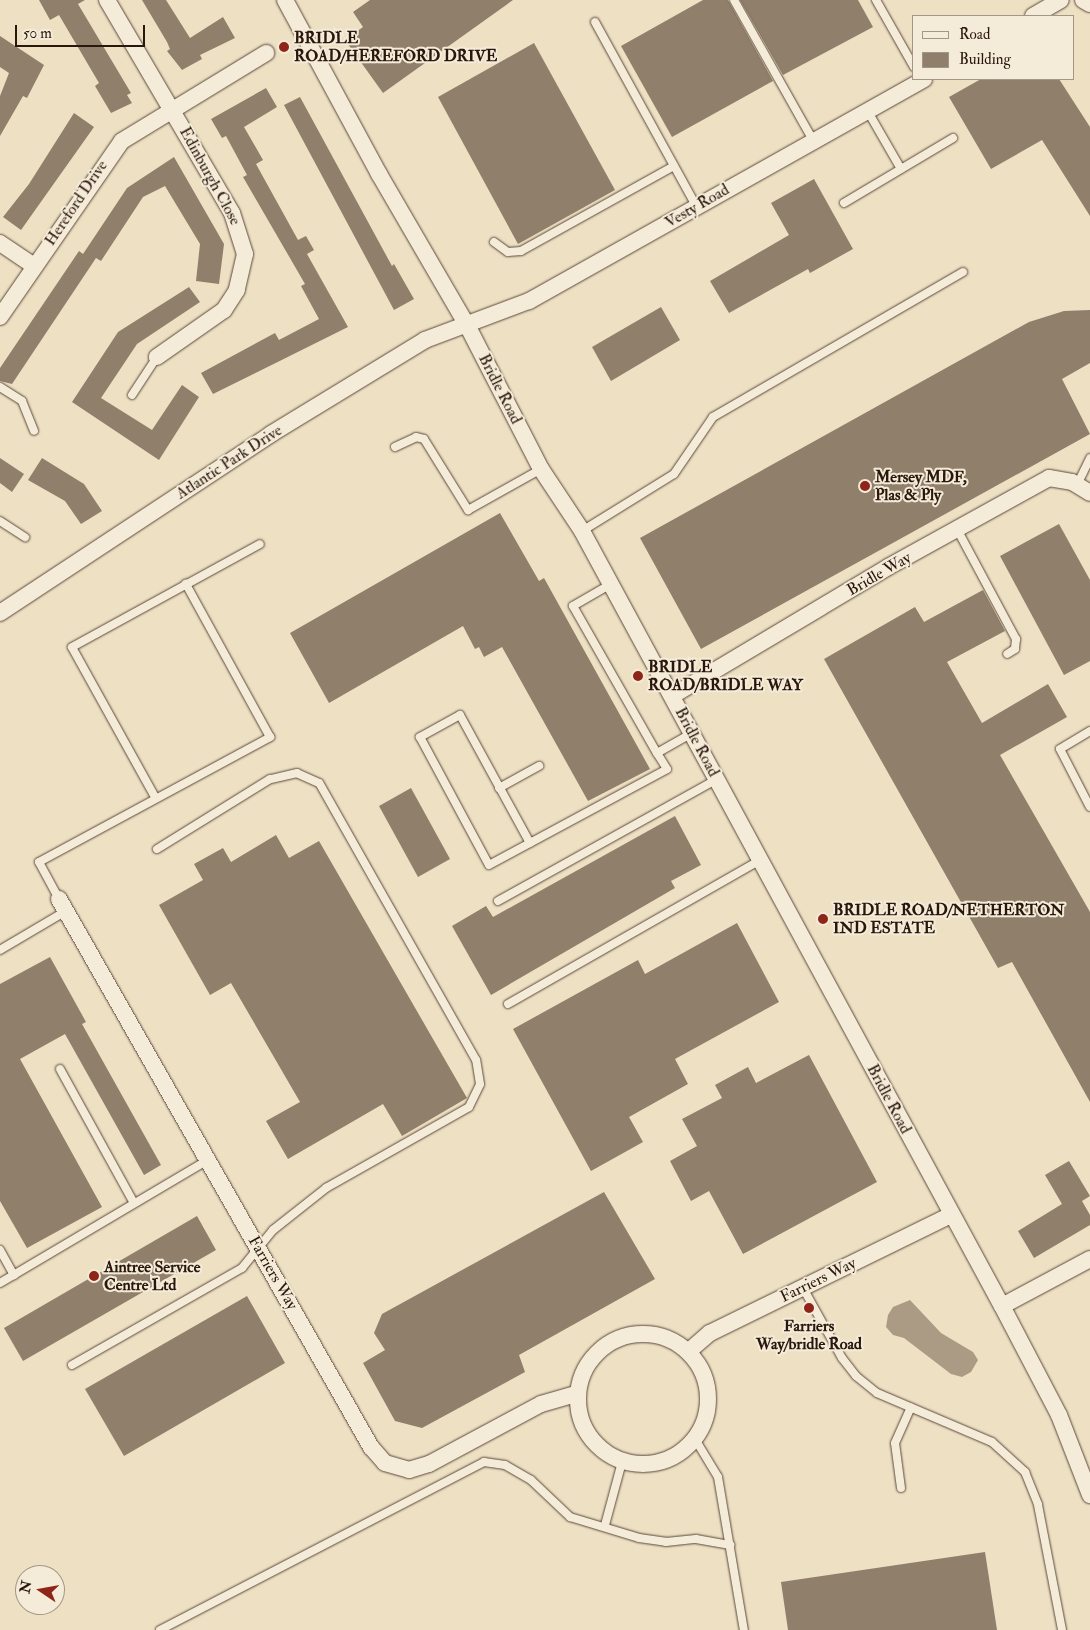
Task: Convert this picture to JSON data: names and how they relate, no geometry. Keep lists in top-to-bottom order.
{
  "streets": {
    "street": [
      "Edinburgh Close",
      "Hereford Drive",
      "Vesty Road",
      "Bridle Road",
      "Atlantic Park Drive",
      "Bridle Way",
      "Farriers Way"
    ]
  },
  "crossings": [
    ["Edinburgh Close", "Hereford Drive"],
    ["Vesty Road", "Bridle Road"],
    ["Vesty Road", "Atlantic Park Drive"],
    ["Bridle Road", "Atlantic Park Drive"],
    ["Bridle Road", "Bridle Way"],
    ["Bridle Road", "Farriers Way"]
  ],
  "places": [
    "BRIDLE ROAD/HEREFORD DRIVE",
    "Mersey MDF, Plas & Ply",
    "BRIDLE ROAD/BRIDLE WAY",
    "BRIDLE ROAD/NETHERTON IND ESTATE",
    "Aintree Service Centre Ltd",
    "Farriers Way/bridle Road"
  ],
  "legend": ["Road", "Building"],
  "scale_bar": "50 m",
  "north": "left"
}
